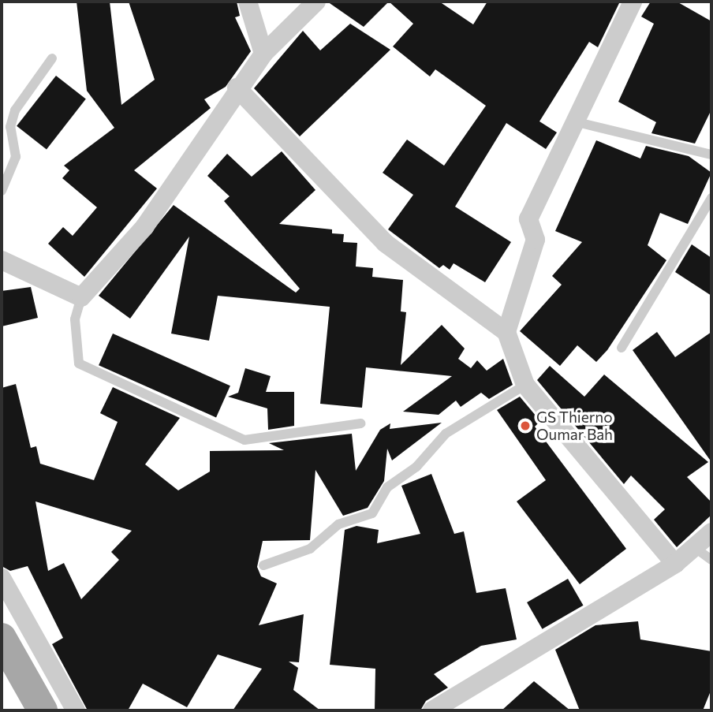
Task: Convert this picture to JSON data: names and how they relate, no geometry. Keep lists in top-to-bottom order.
{
  "places": ["GS Thierno Oumar Bah"]
}
